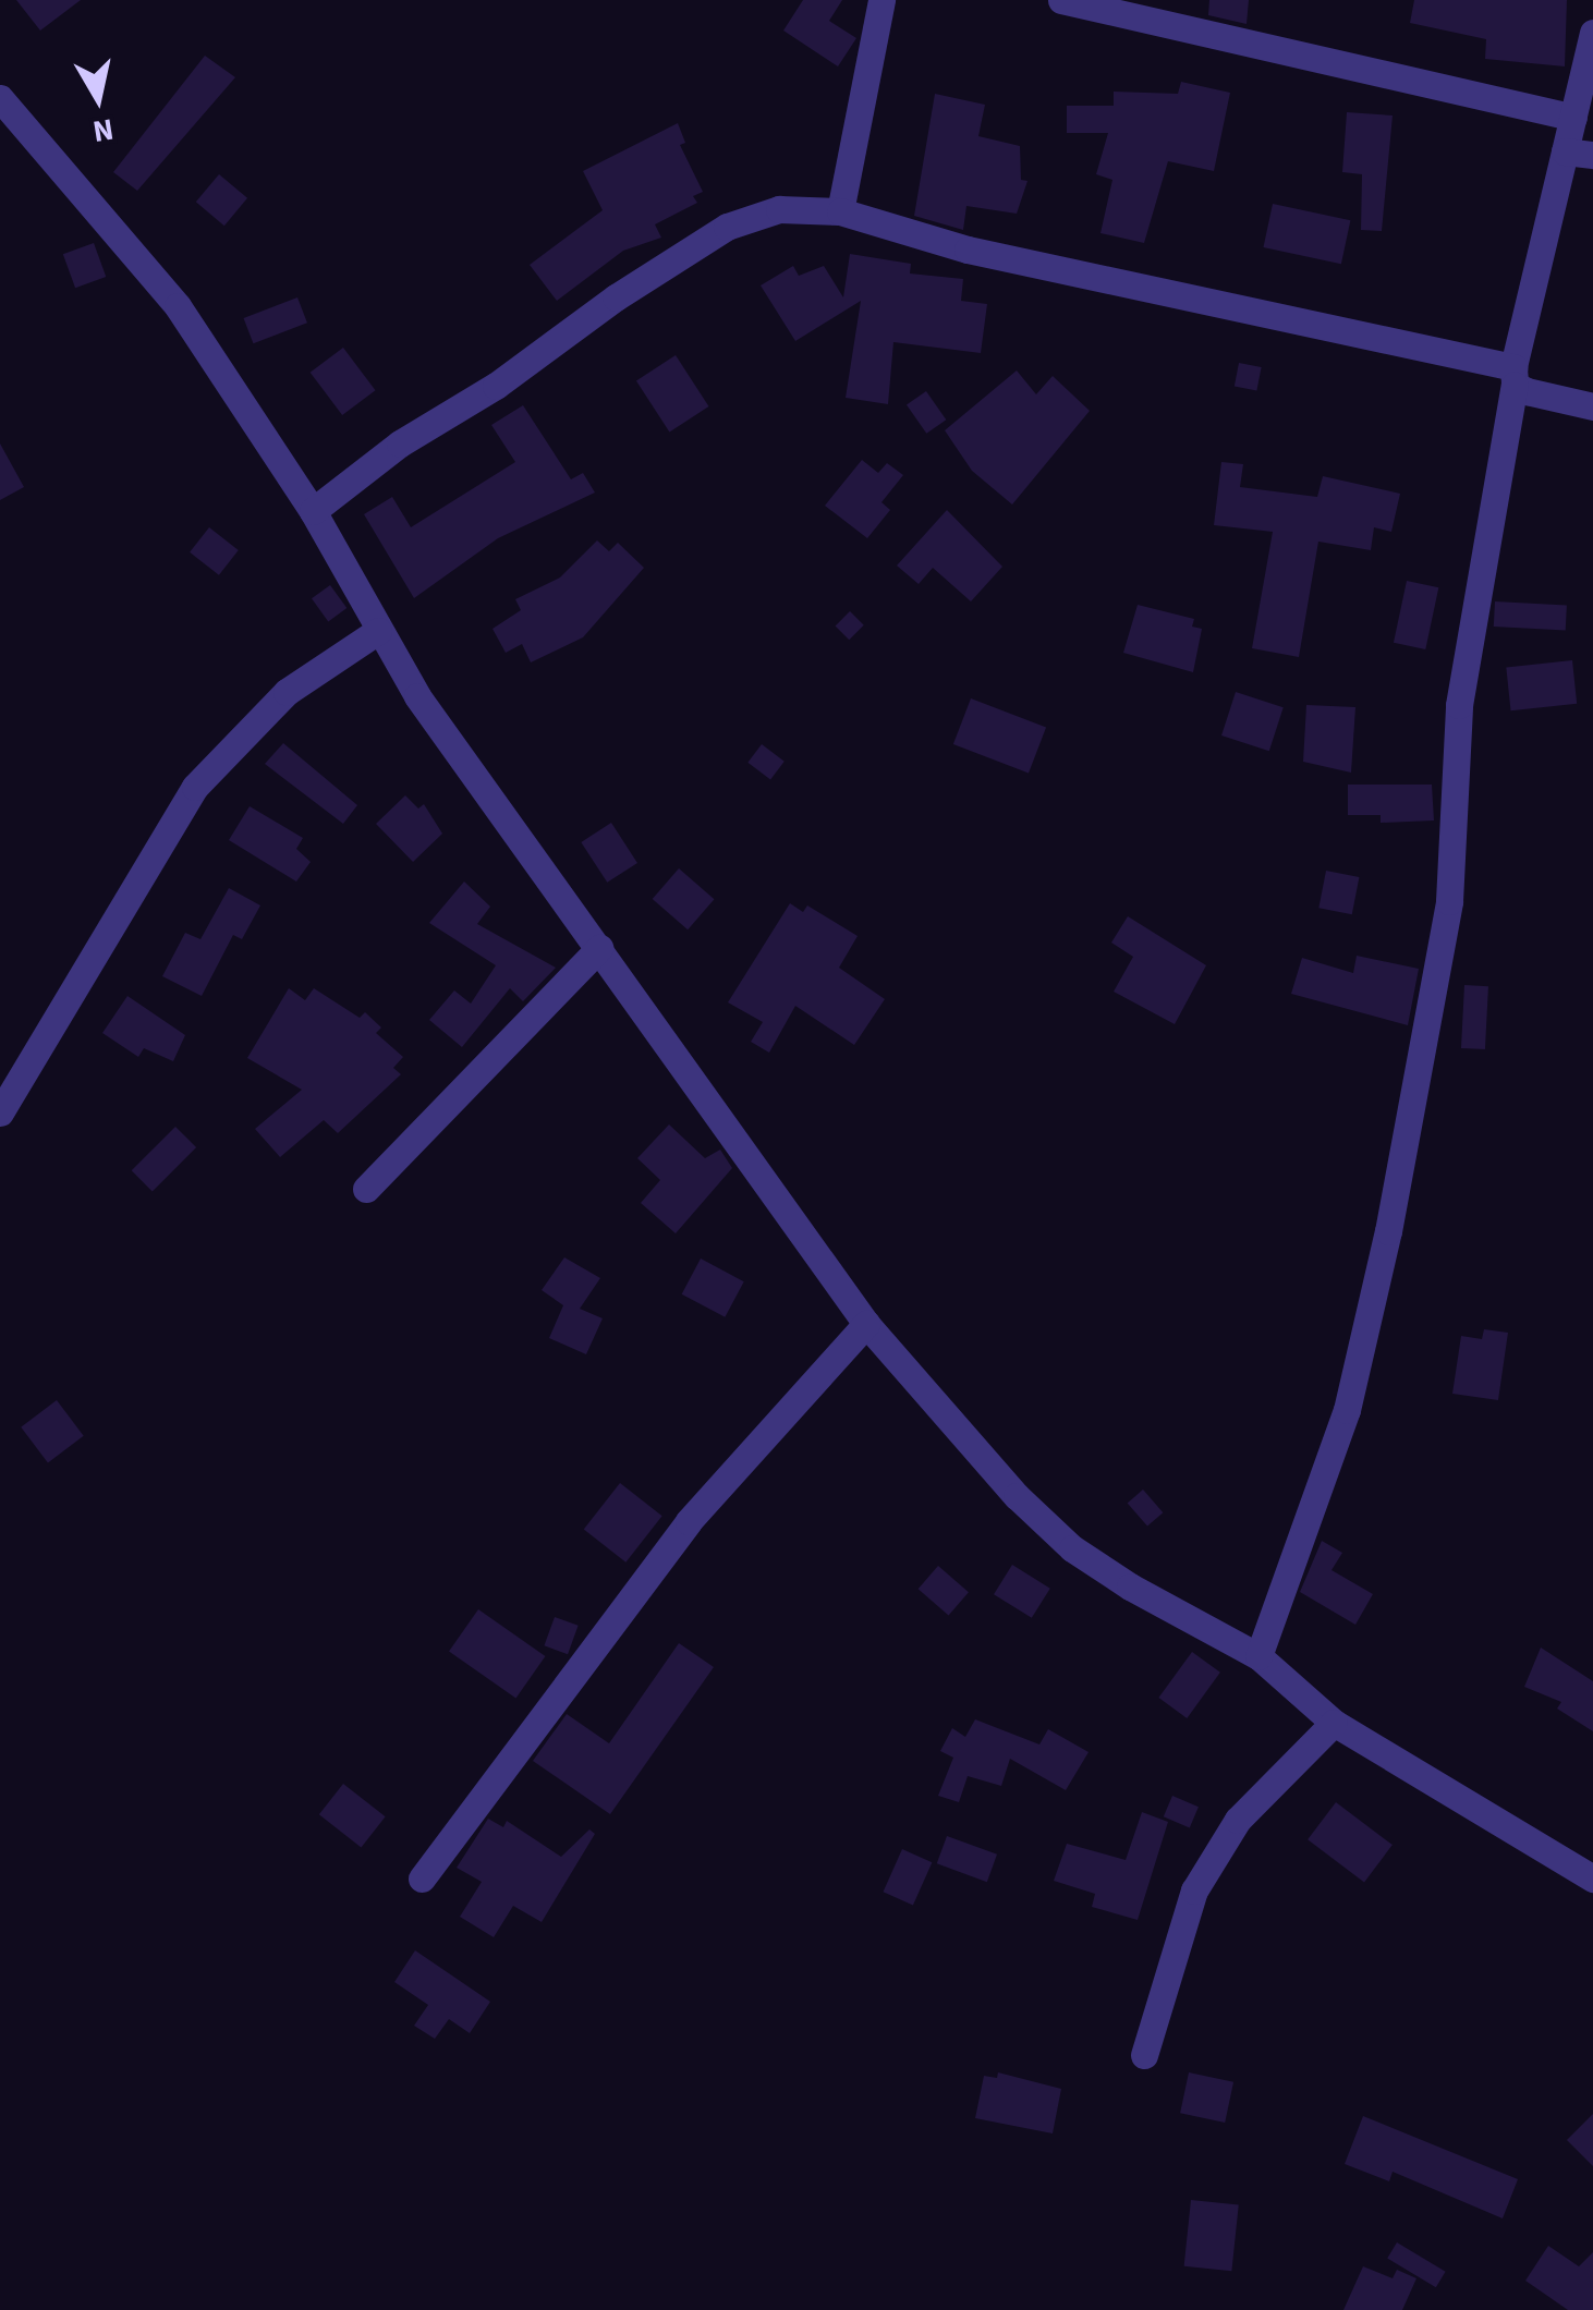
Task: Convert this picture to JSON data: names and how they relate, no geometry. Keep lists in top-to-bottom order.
{
  "north": "bottom"
}
